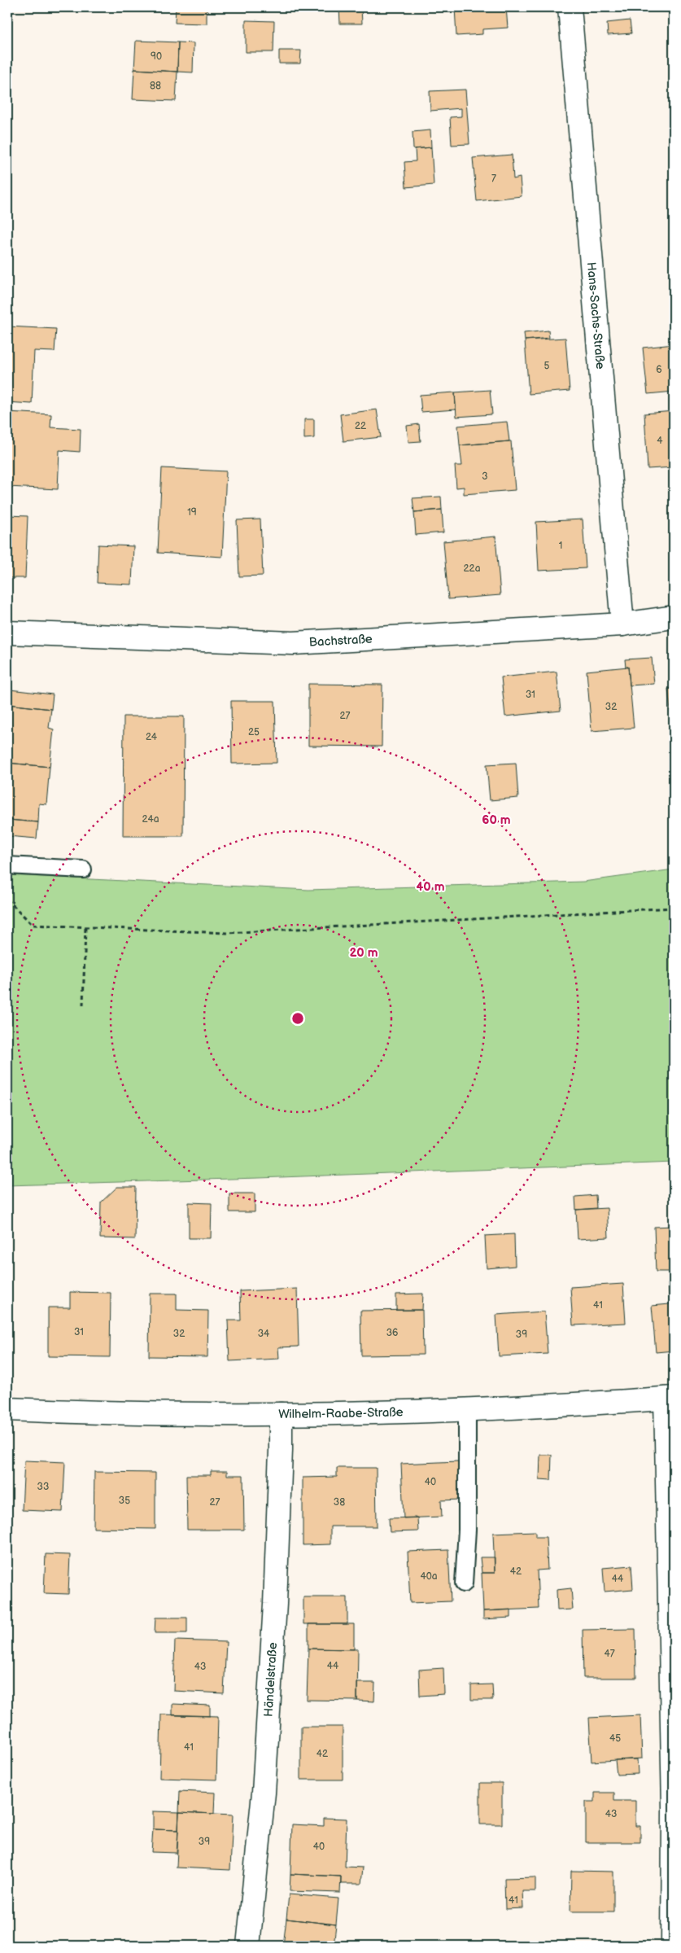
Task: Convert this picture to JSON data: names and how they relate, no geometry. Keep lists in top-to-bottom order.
{
  "streets": {
    "street": [
      "Hans-Sachs-Straße",
      "Bachstraße",
      "Wilhelm-Raabe-Straße",
      "Händelstraße"
    ]
  },
  "crossings": [
    ["Hans-Sachs-Straße", "Bachstraße"],
    ["Wilhelm-Raabe-Straße", "Händelstraße"]
  ],
  "house_numbers": [
    "90",
    "88",
    "7",
    "5",
    "6",
    "22",
    "4",
    "3",
    "19",
    "1",
    "22a",
    "31",
    "32",
    "27",
    "25",
    "24",
    "24a",
    "41",
    "31",
    "36",
    "32",
    "34",
    "39",
    "40",
    "33",
    "35",
    "27",
    "38",
    "42",
    "40a",
    "44",
    "47",
    "44",
    "43",
    "45",
    "41",
    "42",
    "43",
    "39",
    "40",
    "41"
  ],
  "rings": ["60 m", "40 m", "20 m"]
}
